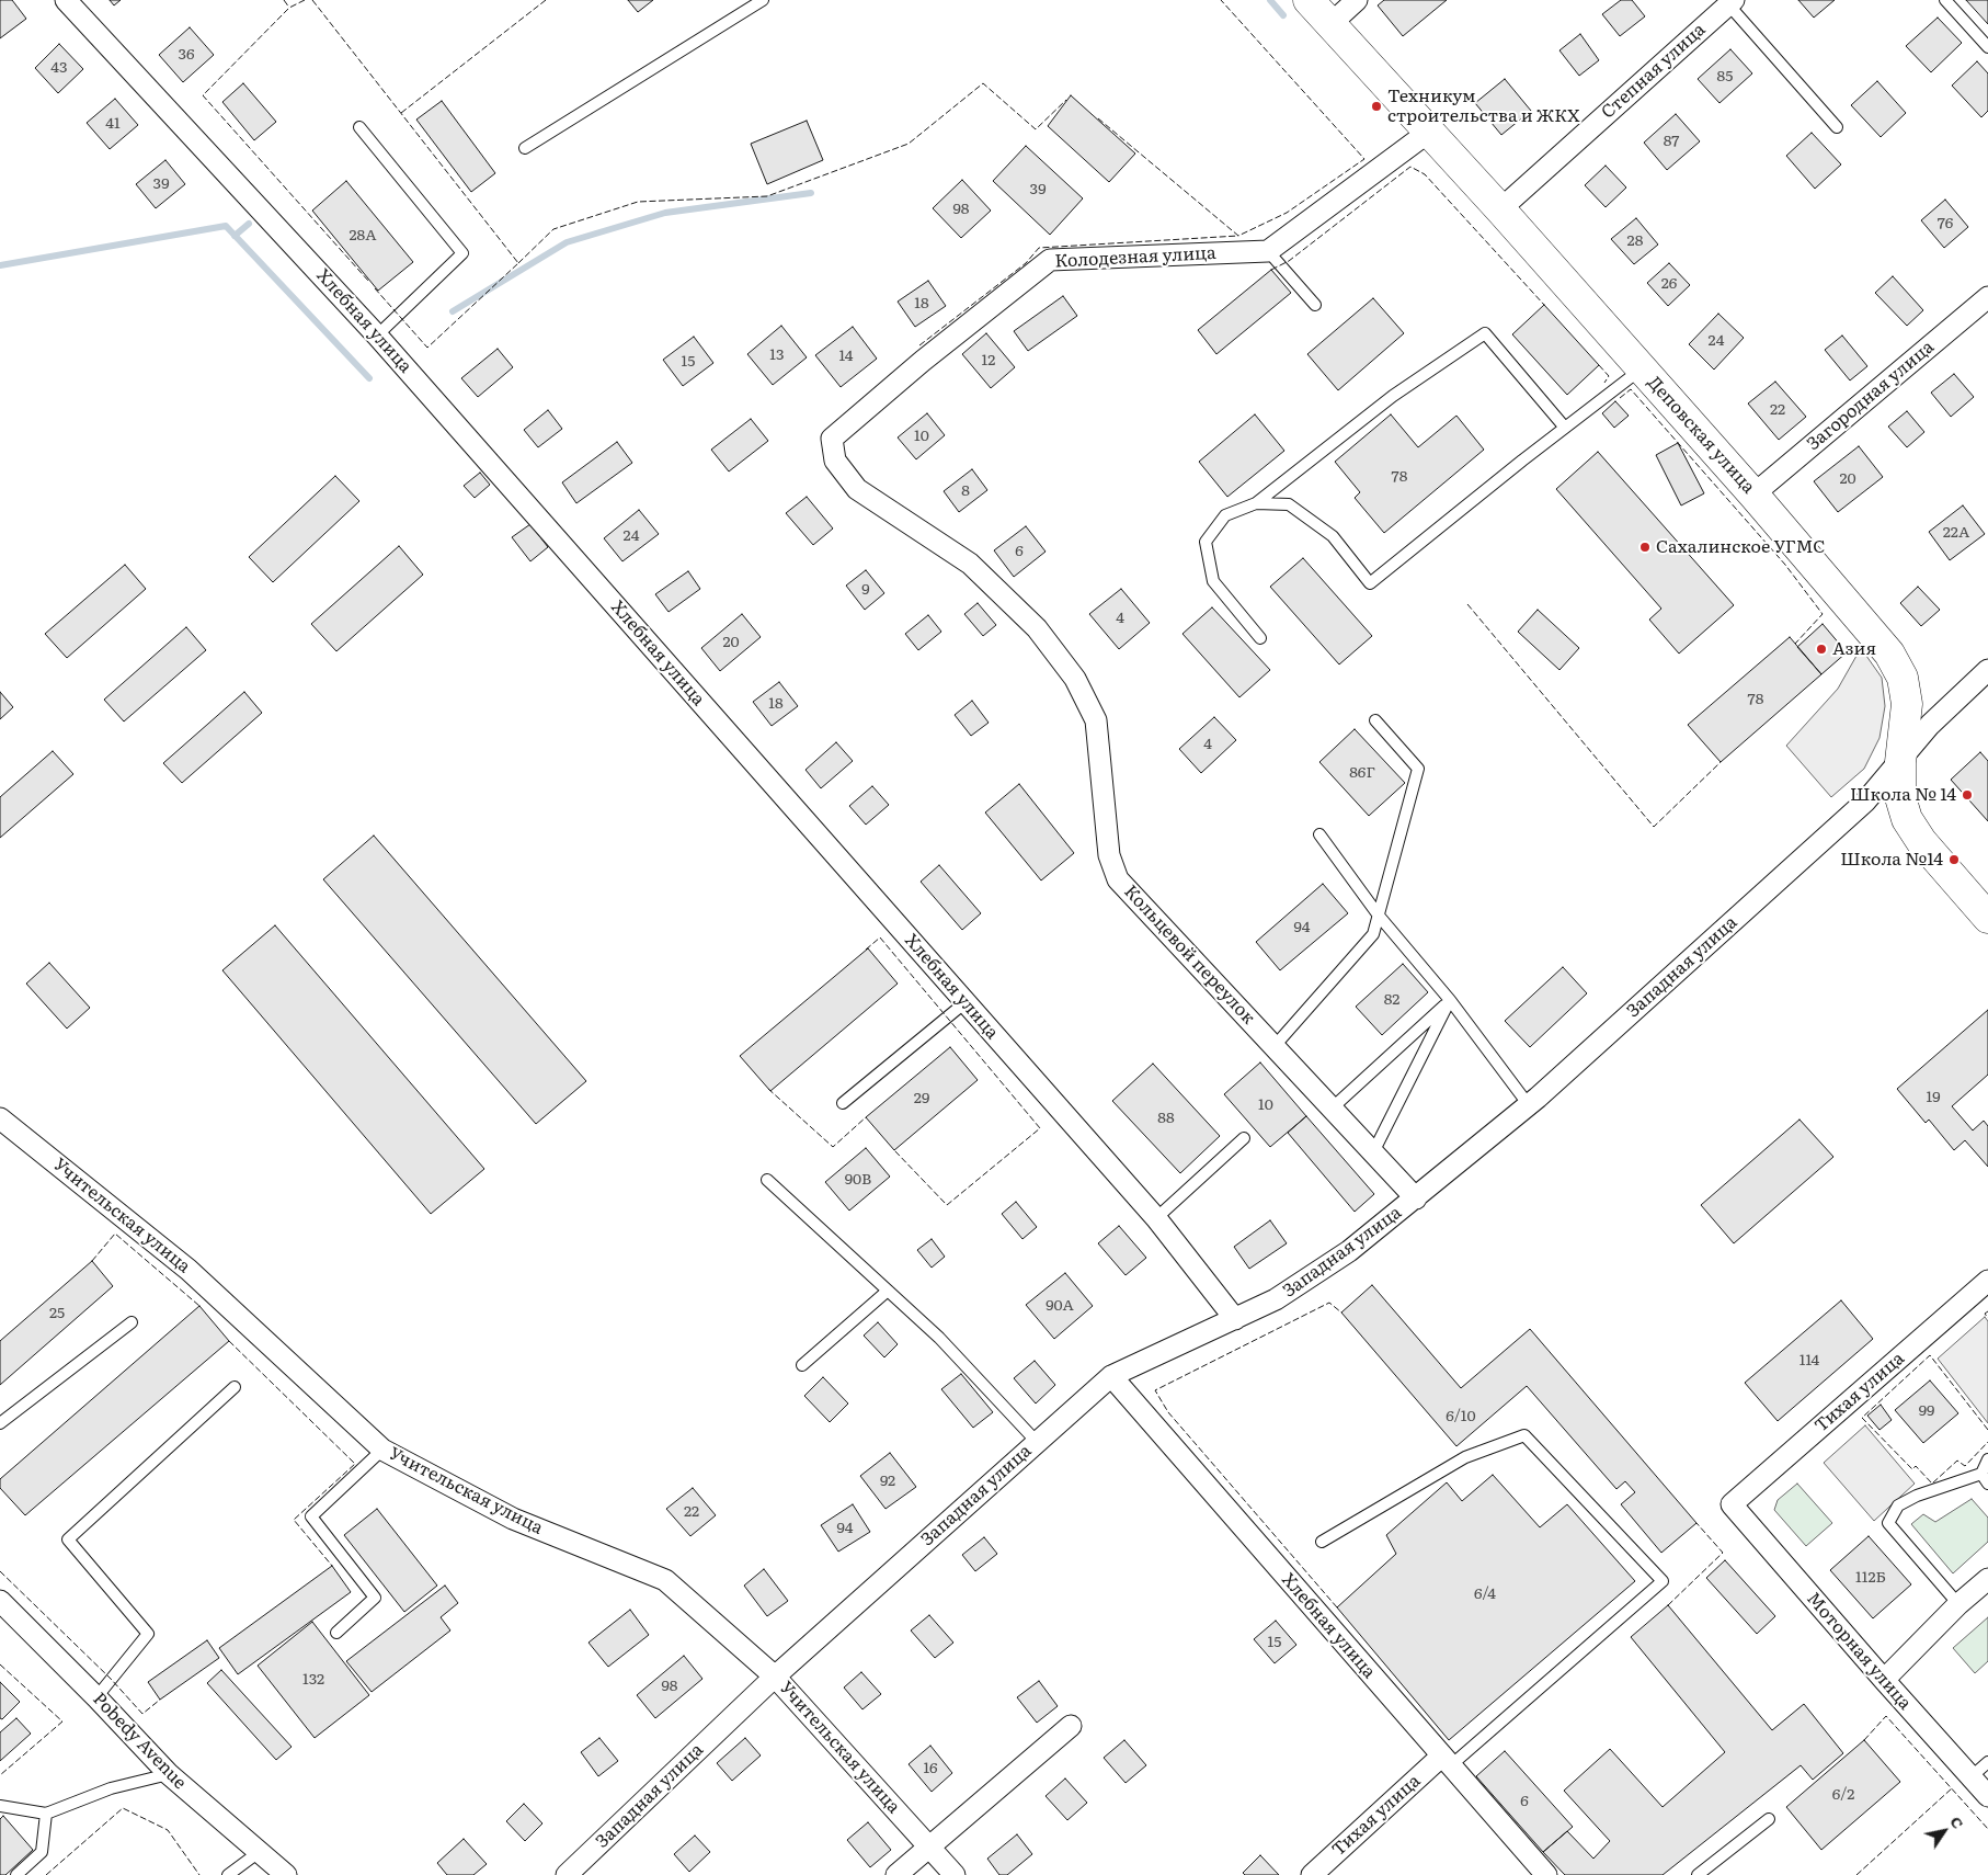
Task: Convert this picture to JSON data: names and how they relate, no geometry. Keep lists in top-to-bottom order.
{
  "streets": {
    "street": [
      "Степная улица",
      "Колодезная улица",
      "Хлебная улица",
      "Загородная улица",
      "Деповская улица",
      "Кольцевой переулок",
      "Западная улица",
      "Учительская улица",
      "Тихая улица",
      "Моторная улица",
      "Pobedy Avenue"
    ]
  },
  "crossings": [
    ["Степная улица", "Деповская улица"],
    ["Колодезная улица", "Кольцевой переулок"],
    ["Хлебная улица", "Западная улица"],
    ["Хлебная улица", "Тихая улица"],
    ["Загородная улица", "Деповская улица"],
    ["Деповская улица", "Западная улица"],
    ["Кольцевой переулок", "Западная улица"],
    ["Западная улица", "Учительская улица"],
    ["Тихая улица", "Моторная улица"]
  ],
  "places": [
    "Техникум строительства и ЖКХ",
    "Сахалинское УГМС",
    "Азия",
    "Школа № 14",
    "Школа №14"
  ],
  "house_numbers": [
    "36",
    "43",
    "85",
    "41",
    "87",
    "39",
    "39",
    "98",
    "76",
    "28А",
    "28",
    "26",
    "18",
    "24",
    "13",
    "14",
    "12",
    "15",
    "22",
    "10",
    "78",
    "20",
    "8",
    "22А",
    "24",
    "6",
    "9",
    "4",
    "20",
    "78",
    "18",
    "4",
    "86Г",
    "94",
    "82",
    "19",
    "29",
    "10",
    "88",
    "90В",
    "90А",
    "25",
    "114",
    "99",
    "6/10",
    "92",
    "22",
    "94",
    "112Б",
    "6/4",
    "15",
    "132",
    "98",
    "16",
    "6/2",
    "6"
  ],
  "north": "top right"
}
